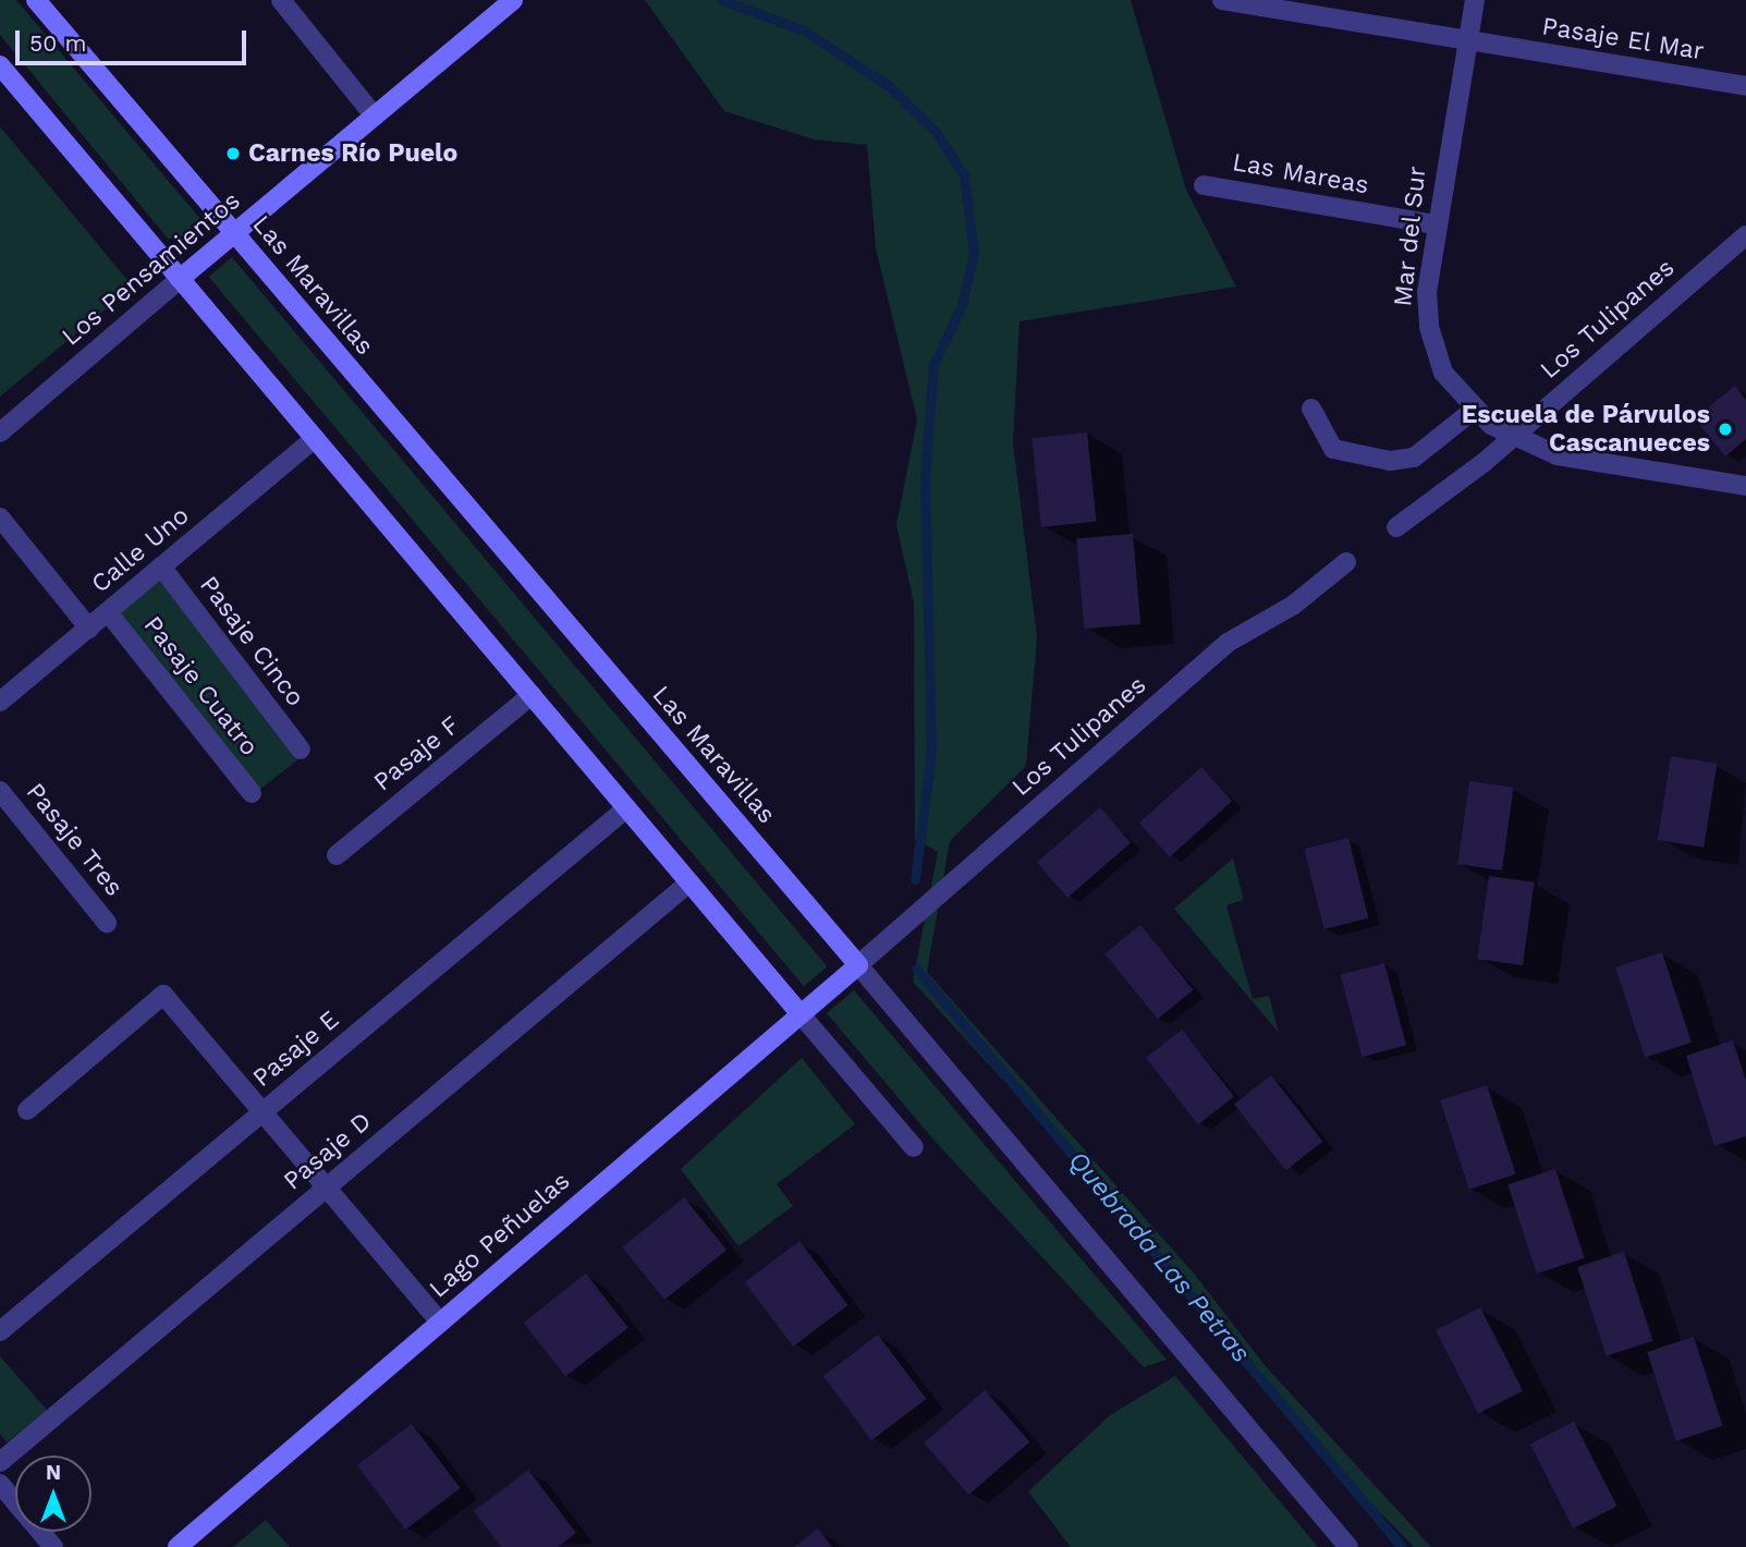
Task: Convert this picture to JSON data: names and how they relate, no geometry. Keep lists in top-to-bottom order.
{
  "streets": {
    "street": [
      "Pasaje El Mar",
      "Las Mareas",
      "Mar del Sur",
      "Los Pensamientos",
      "Las Maravillas",
      "Los Tulipanes",
      "Calle Uno",
      "Pasaje Cinco",
      "Pasaje Cuatro",
      "Pasaje F",
      "Pasaje Tres",
      "Pasaje E",
      "Pasaje D",
      "Lago Peñuelas"
    ]
  },
  "crossings": [
    ["Pasaje El Mar", "Mar del Sur"],
    ["Las Mareas", "Mar del Sur"],
    ["Mar del Sur", "Los Tulipanes"],
    ["Los Pensamientos", "Las Maravillas"],
    ["Las Maravillas", "Los Tulipanes"],
    ["Las Maravillas", "Lago Peñuelas"],
    ["Los Tulipanes", "Lago Peñuelas"],
    ["Calle Uno", "Pasaje Cinco"],
    ["Calle Uno", "Pasaje Cuatro"]
  ],
  "water": ["Quebrada Las Petras"],
  "places": ["Carnes Río Puelo", "Escuela de Párvulos Cascanueces"],
  "scale_bar": "50 m",
  "north": "top"
}
